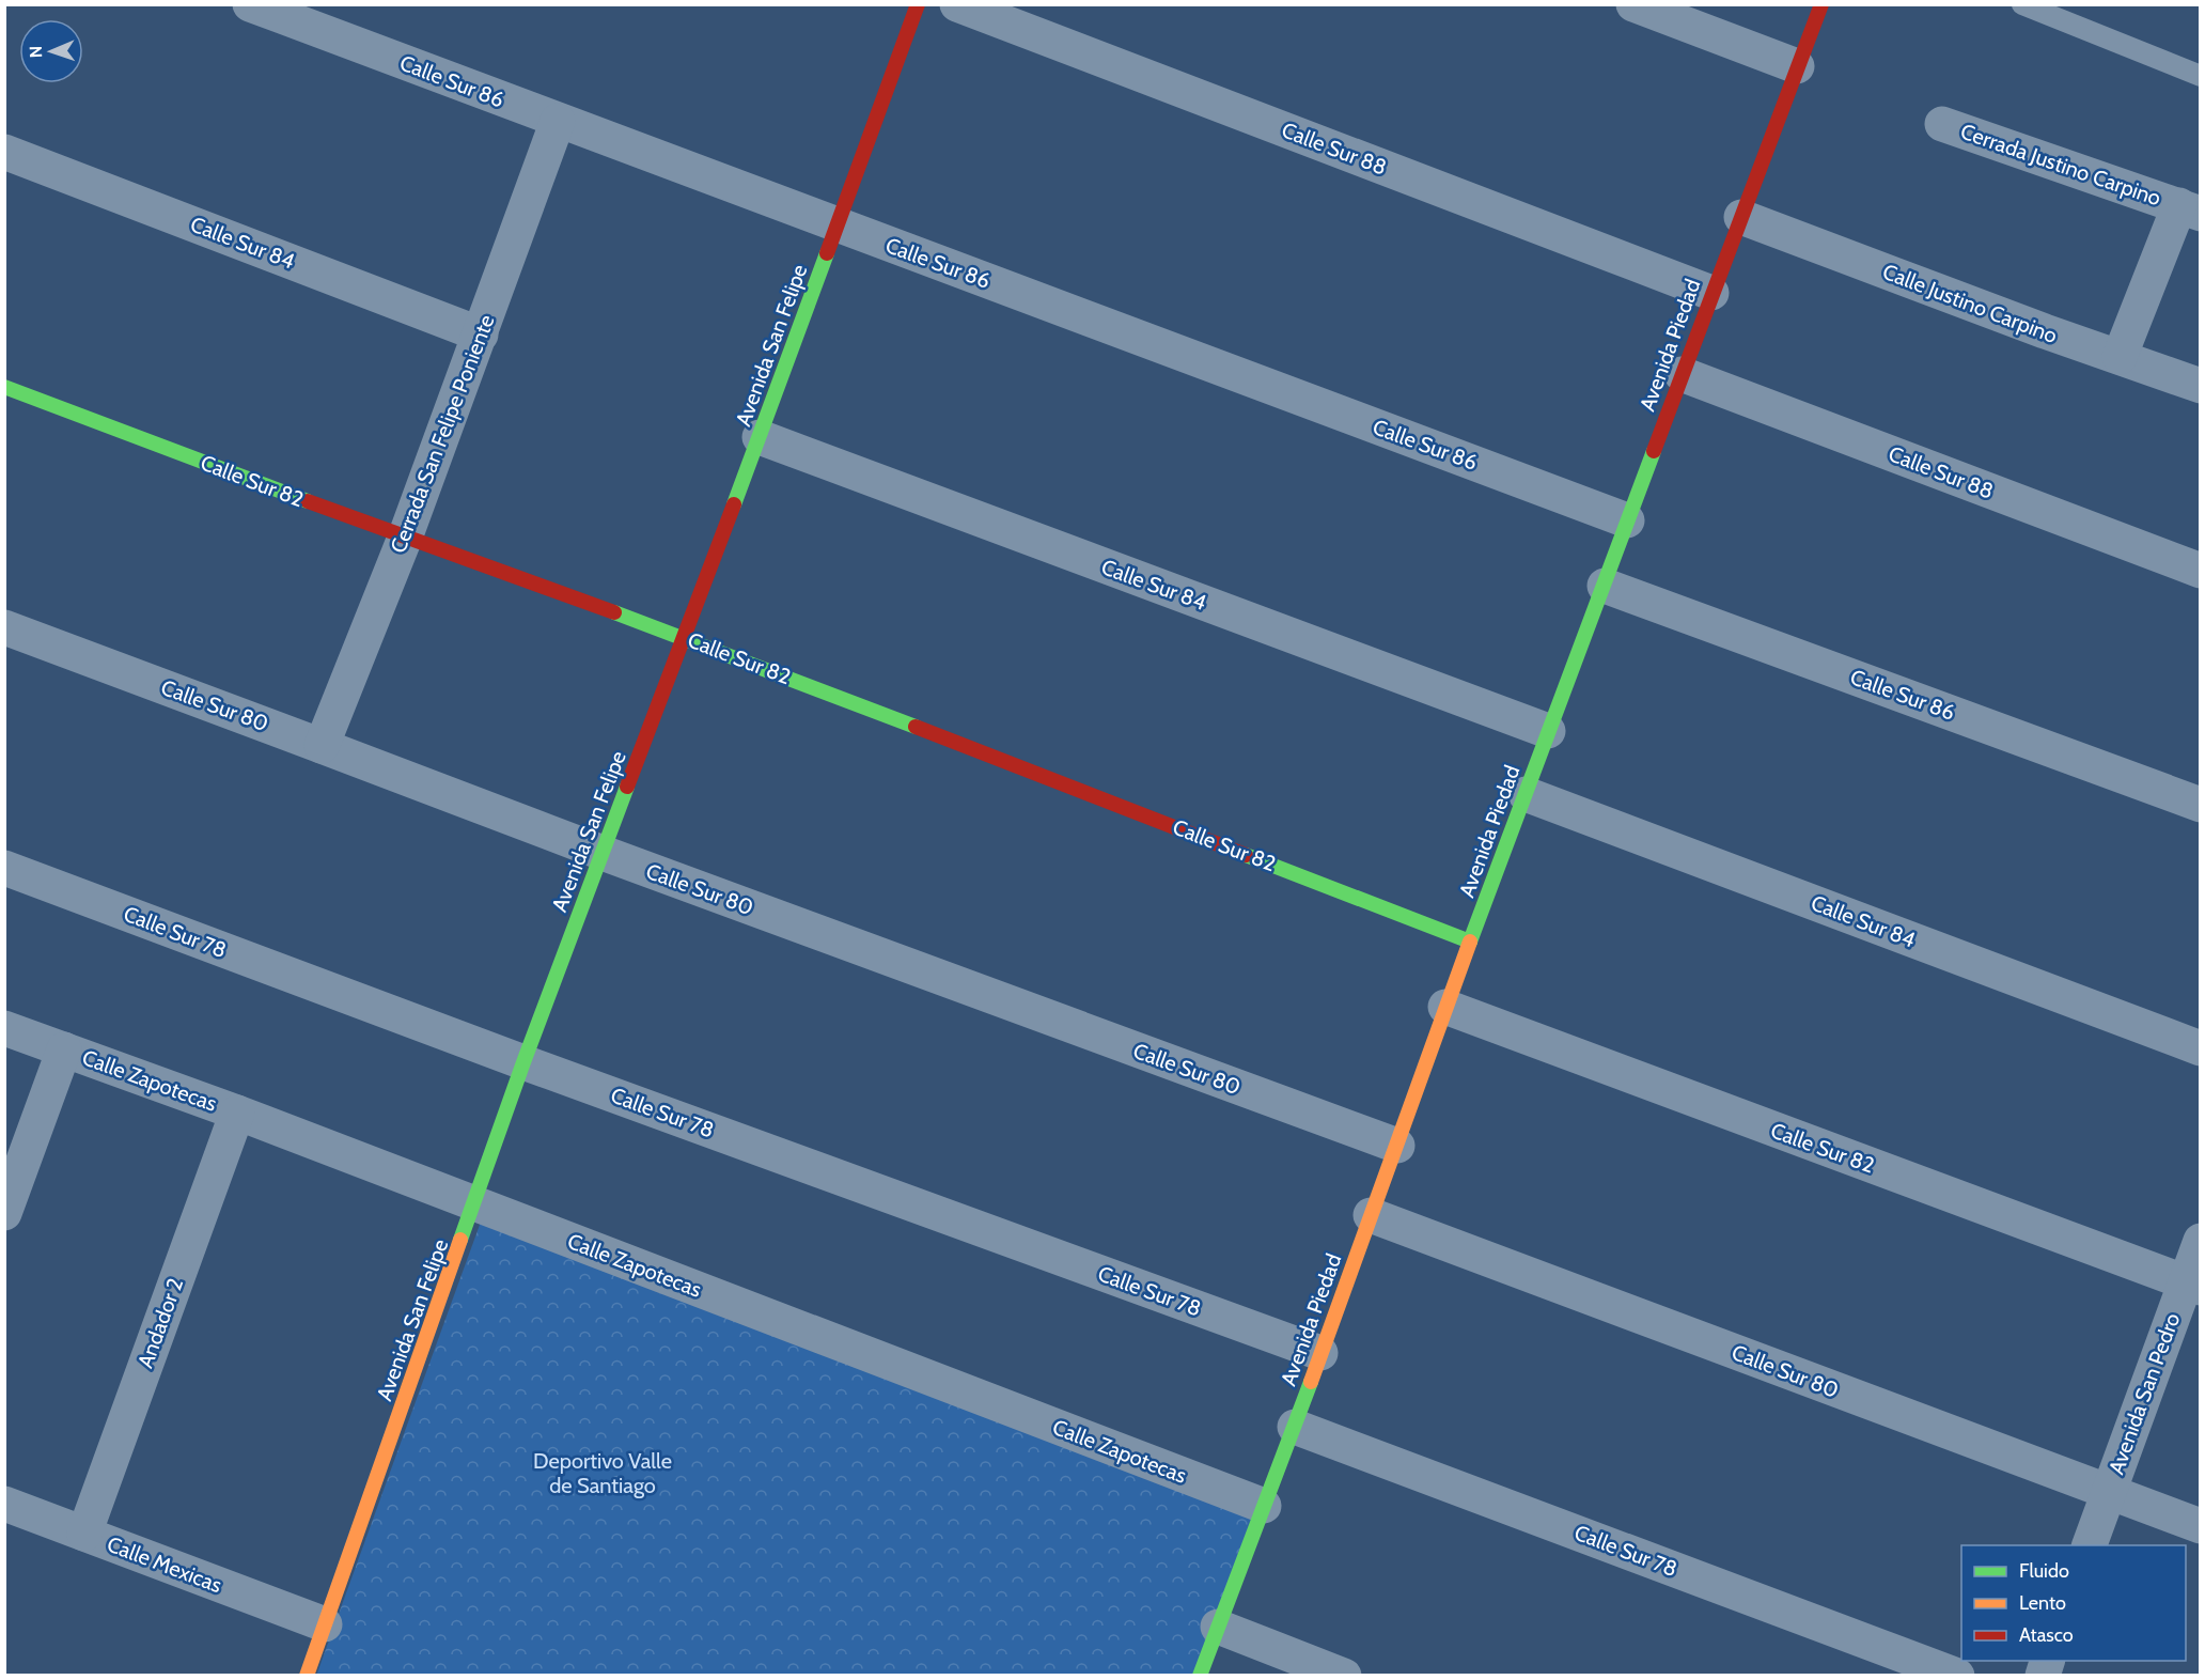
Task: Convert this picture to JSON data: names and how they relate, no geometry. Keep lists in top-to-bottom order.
{
  "streets": {
    "street": [
      "Calle Sur 86",
      "Calle Sur 88",
      "Cerrada Justino Carpino",
      "Calle Sur 84",
      "Calle Justino Carpino",
      "Avenida San Felipe",
      "Avenida Piedad",
      "Cerrada San Felipe Poniente",
      "Calle Sur 82",
      "Calle Sur 80",
      "Calle Sur 78",
      "Calle Zapotecas",
      "Andador 2",
      "Avenida San Pedro",
      "Calle Mexicas"
    ]
  },
  "crossings": [
    ["Calle Sur 86", "Avenida San Felipe"],
    ["Calle Sur 86", "Avenida Piedad"],
    ["Calle Sur 86", "Cerrada San Felipe Poniente"],
    ["Calle Sur 88", "Avenida Piedad"],
    ["Cerrada Justino Carpino", "Calle Justino Carpino"],
    ["Calle Sur 84", "Avenida San Felipe"],
    ["Calle Sur 84", "Avenida Piedad"],
    ["Calle Sur 84", "Cerrada San Felipe Poniente"],
    ["Calle Justino Carpino", "Avenida Piedad"],
    ["Avenida San Felipe", "Calle Sur 82"],
    ["Avenida San Felipe", "Calle Sur 80"],
    ["Avenida San Felipe", "Calle Sur 78"],
    ["Avenida San Felipe", "Calle Zapotecas"],
    ["Avenida San Felipe", "Calle Mexicas"],
    ["Avenida Piedad", "Calle Sur 82"],
    ["Avenida Piedad", "Calle Sur 80"],
    ["Avenida Piedad", "Calle Sur 78"],
    ["Avenida Piedad", "Calle Zapotecas"],
    ["Cerrada San Felipe Poniente", "Calle Sur 82"],
    ["Cerrada San Felipe Poniente", "Calle Sur 80"],
    ["Calle Sur 82", "Avenida San Pedro"],
    ["Calle Sur 80", "Avenida San Pedro"],
    ["Calle Zapotecas", "Andador 2"],
    ["Andador 2", "Calle Mexicas"]
  ],
  "parks": ["Deportivo Valle de Santiago"],
  "legend": ["Fluido", "Lento", "Atasco"],
  "north": "left"
}
